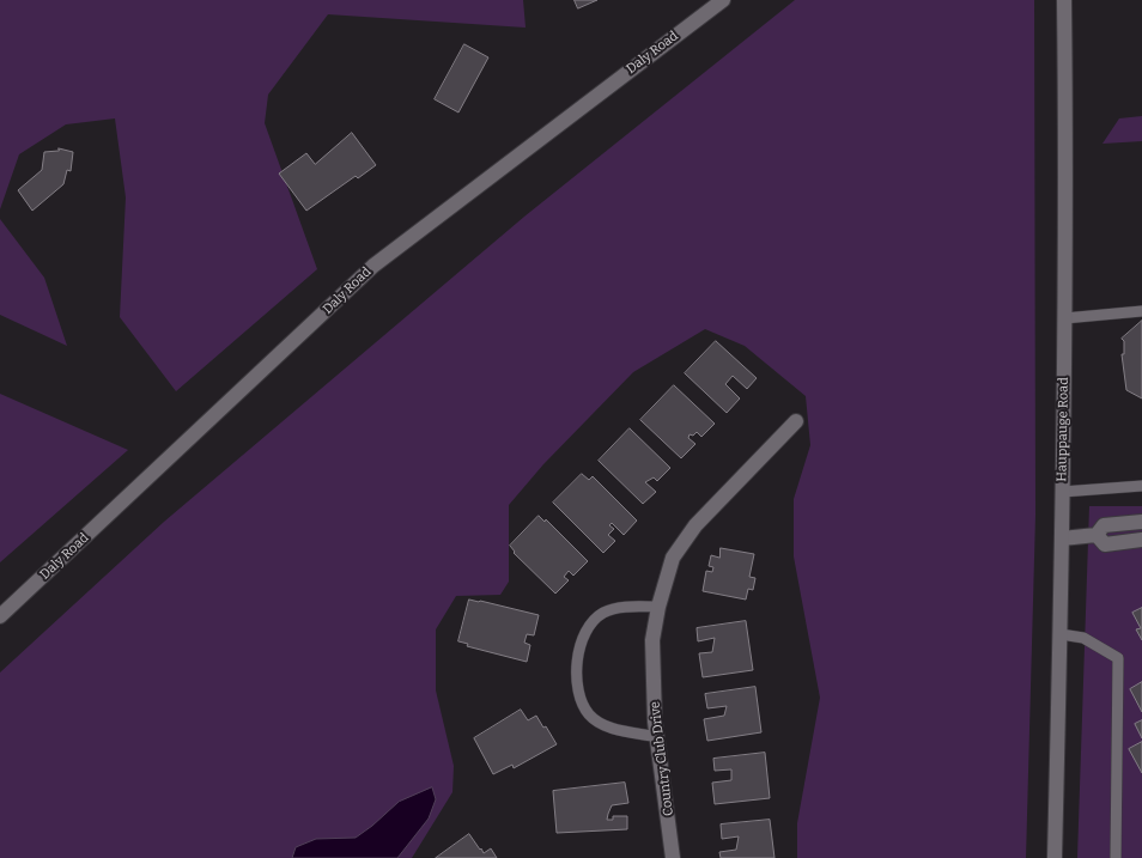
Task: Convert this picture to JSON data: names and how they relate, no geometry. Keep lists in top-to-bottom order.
{
  "streets": {
    "street": ["Daly Road", "Hauppauge Road", "Country Club Drive"]
  }
}
